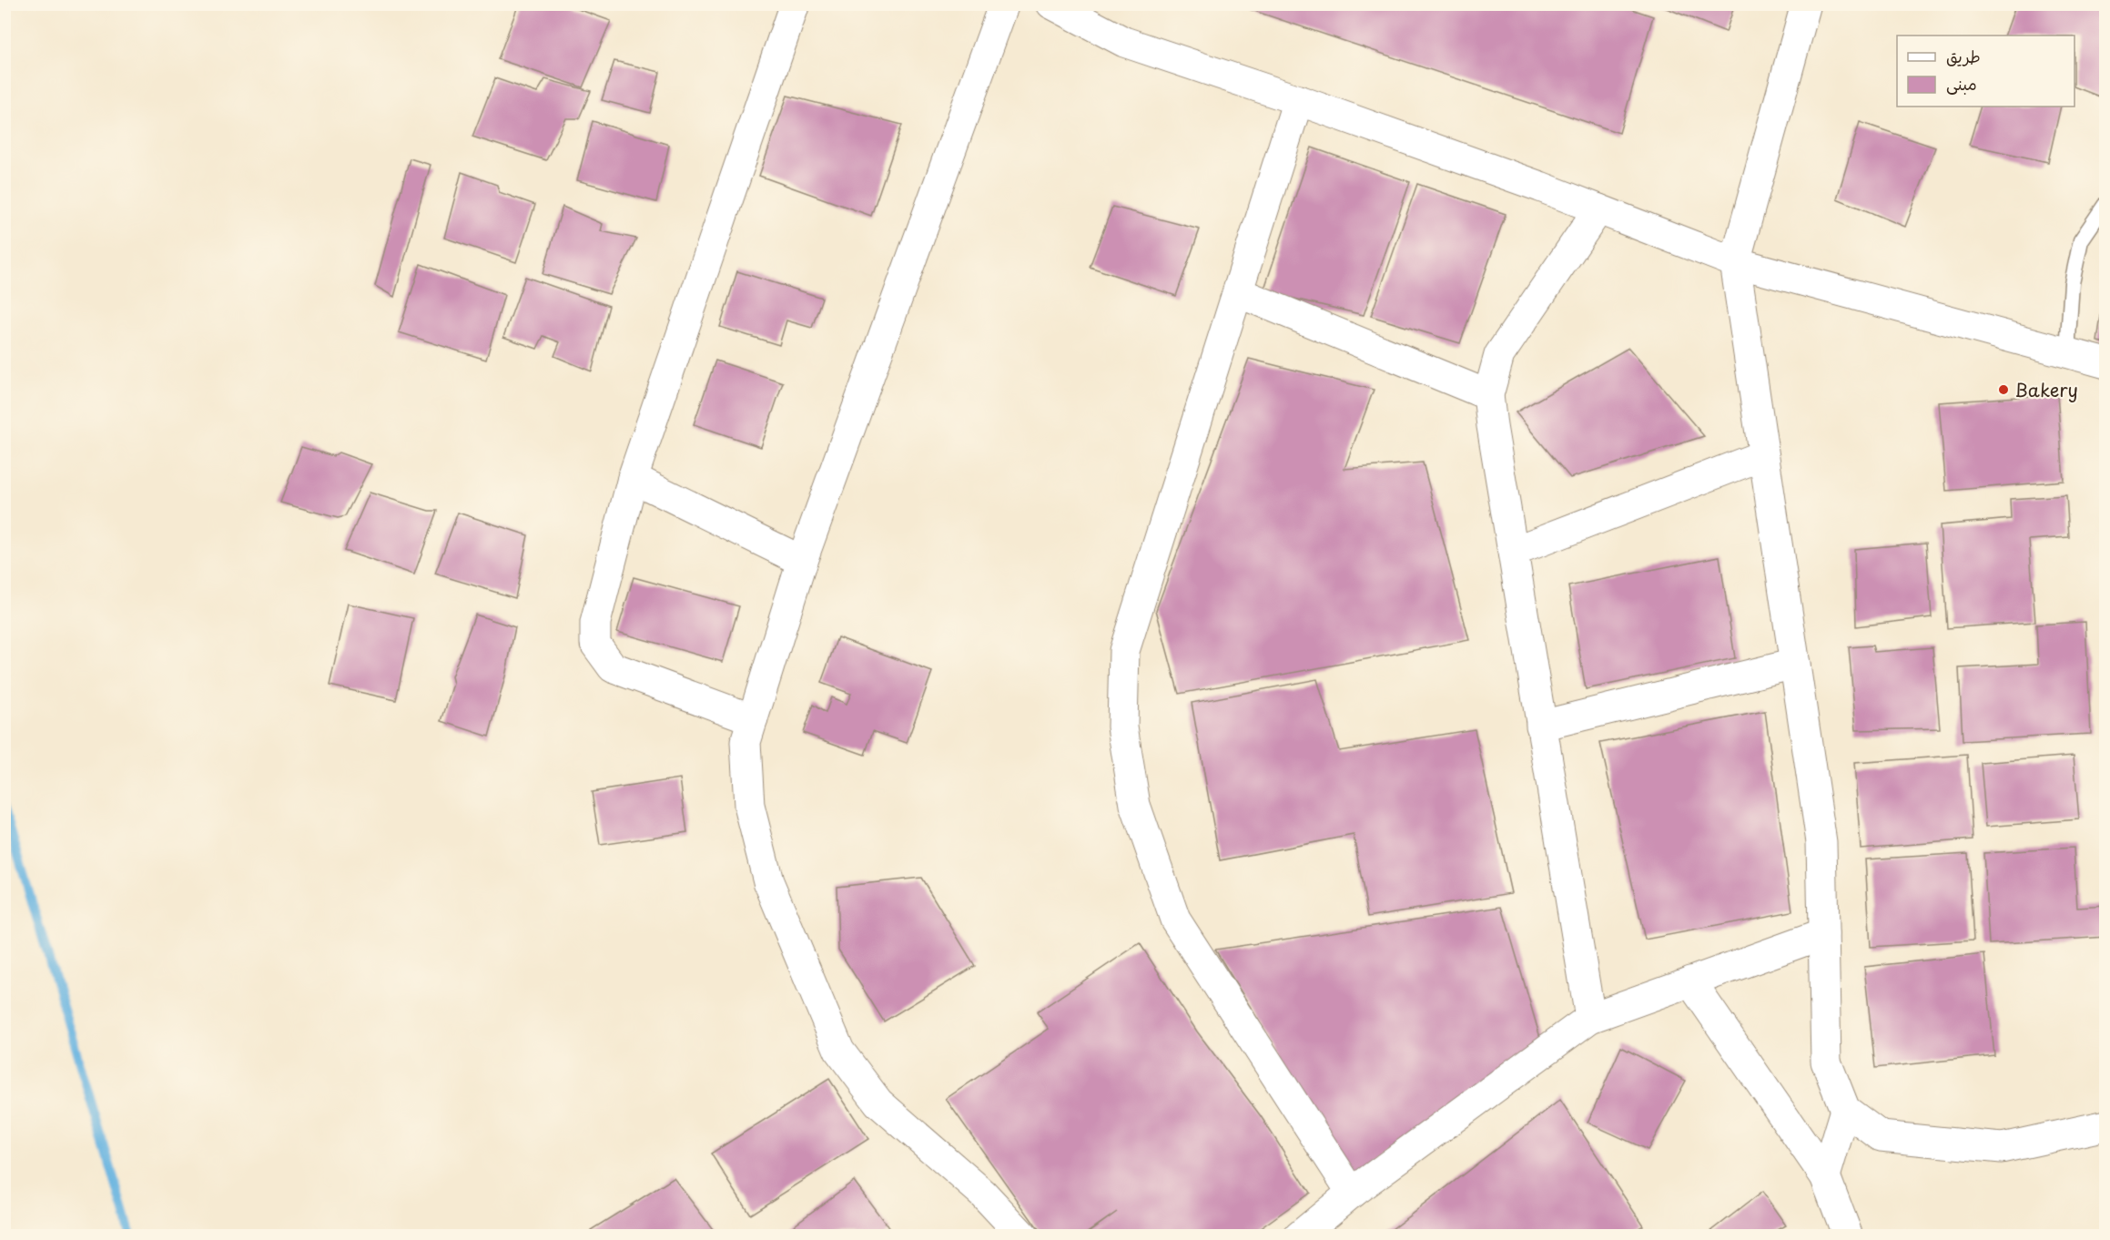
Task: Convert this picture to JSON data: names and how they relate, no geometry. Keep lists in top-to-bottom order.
{
  "places": ["Bakery"],
  "legend": ["طريق", "مبنى"]
}
